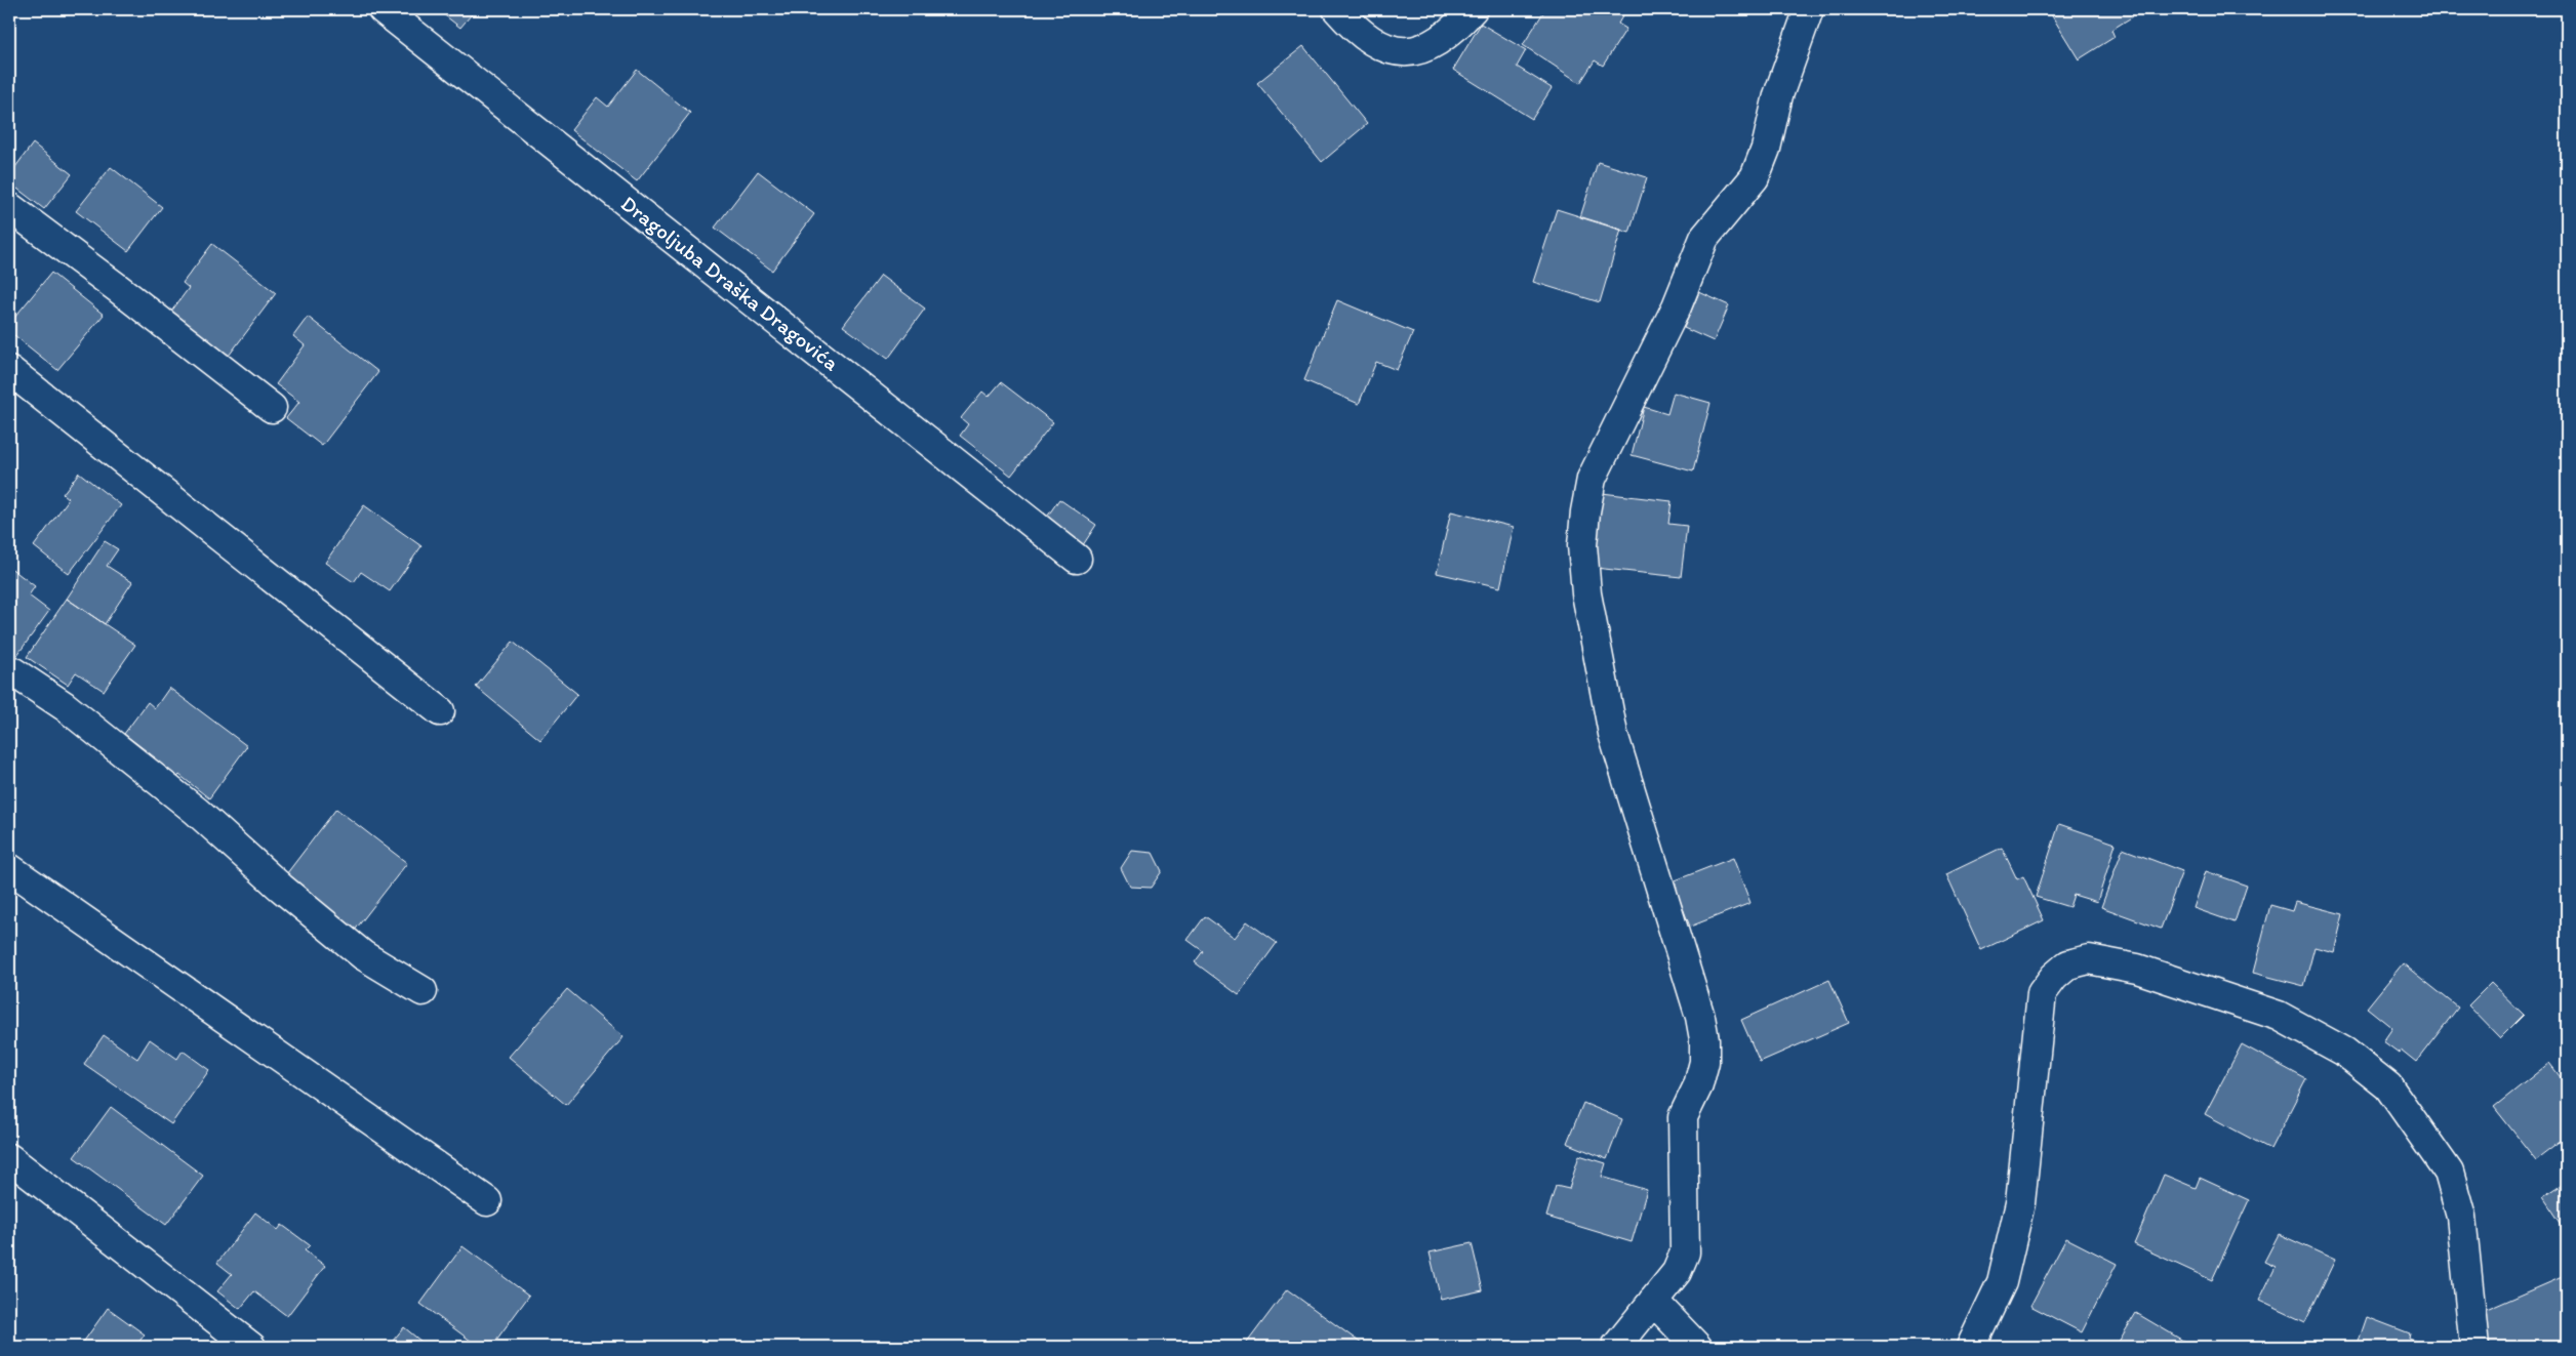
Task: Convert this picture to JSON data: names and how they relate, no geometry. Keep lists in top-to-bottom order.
{
  "streets": {
    "street": ["Dragoljuba Draška Dragovića"]
  }
}
